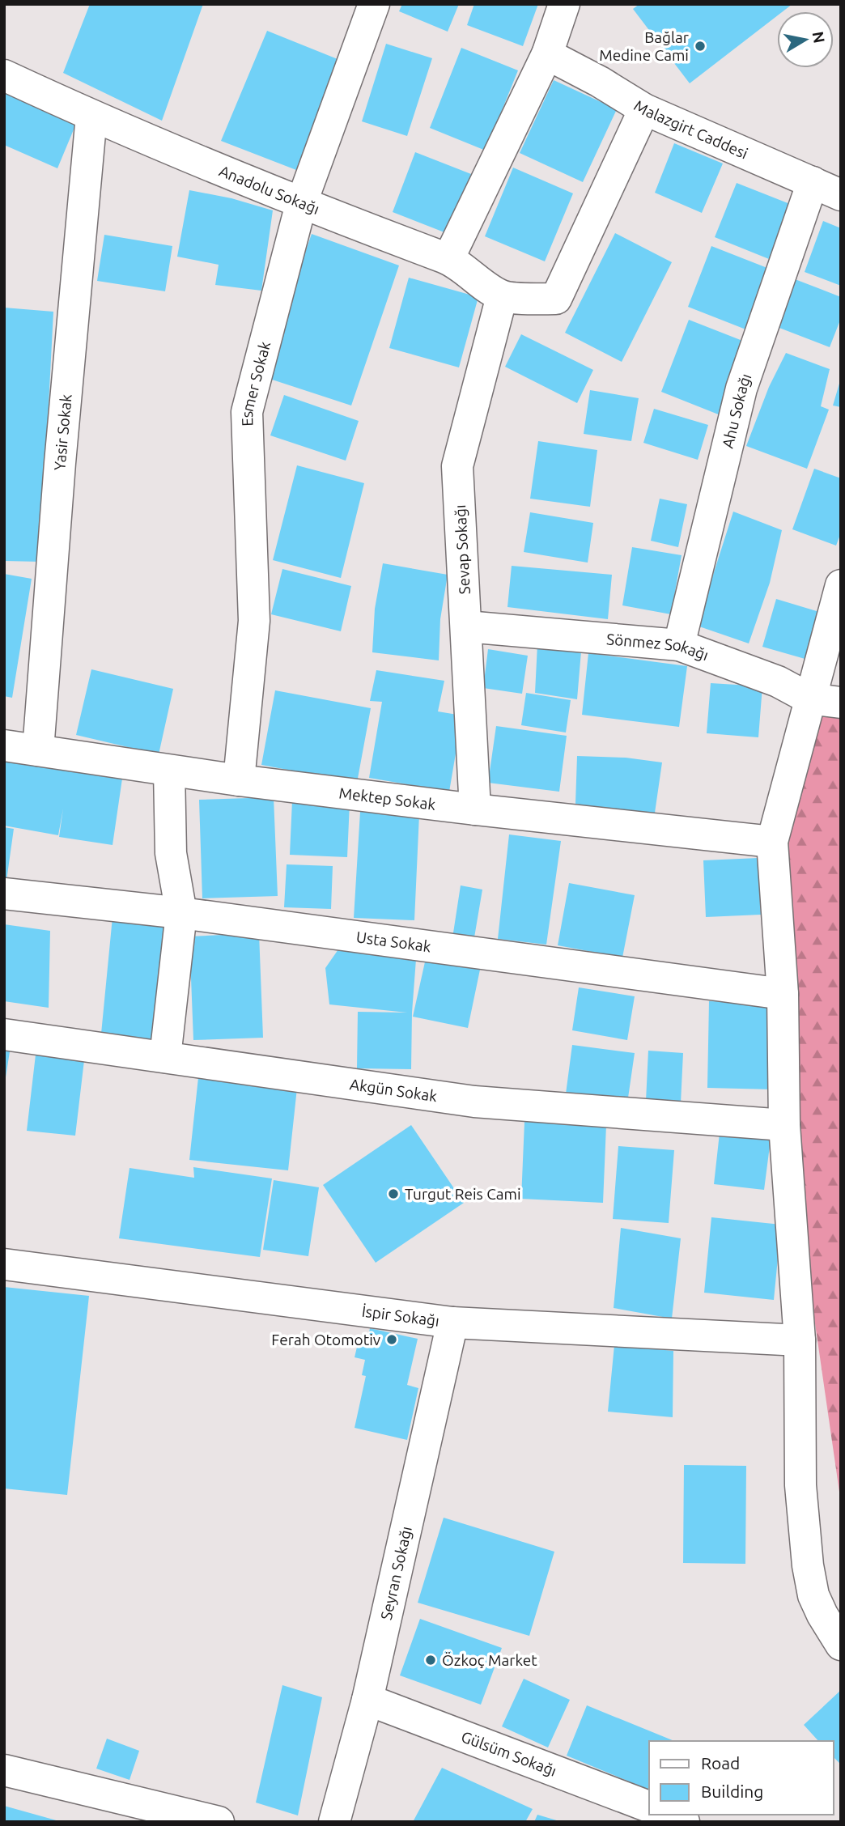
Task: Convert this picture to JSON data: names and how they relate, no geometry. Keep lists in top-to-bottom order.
{
  "streets": {
    "street": [
      "Malazgirt Caddesi",
      "Anadolu Sokağı",
      "Esmer Sokak",
      "Ahu Sokağı",
      "Yasir Sokak",
      "Sevap Sokağı",
      "Sönmez Sokağı",
      "Mektep Sokak",
      "Usta Sokak",
      "Akgün Sokak",
      "İspir Sokağı",
      "Seyran Sokağı",
      "Gülsüm Sokağı"
    ]
  },
  "crossings": [
    ["Malazgirt Caddesi", "Ahu Sokağı"],
    ["Anadolu Sokağı", "Esmer Sokak"],
    ["Anadolu Sokağı", "Yasir Sokak"],
    ["Anadolu Sokağı", "Sevap Sokağı"],
    ["Esmer Sokak", "Mektep Sokak"],
    ["Ahu Sokağı", "Sönmez Sokağı"],
    ["Yasir Sokak", "Mektep Sokak"],
    ["Sevap Sokağı", "Sönmez Sokağı"],
    ["Sevap Sokağı", "Mektep Sokak"],
    ["İspir Sokağı", "Seyran Sokağı"],
    ["Seyran Sokağı", "Gülsüm Sokağı"]
  ],
  "places": [
    "Bağlar Medine Cami",
    "Turgut Reis Cami",
    "Ferah Otomotiv",
    "Özkoç Market"
  ],
  "legend": ["Road", "Building"],
  "north": "right"
}
